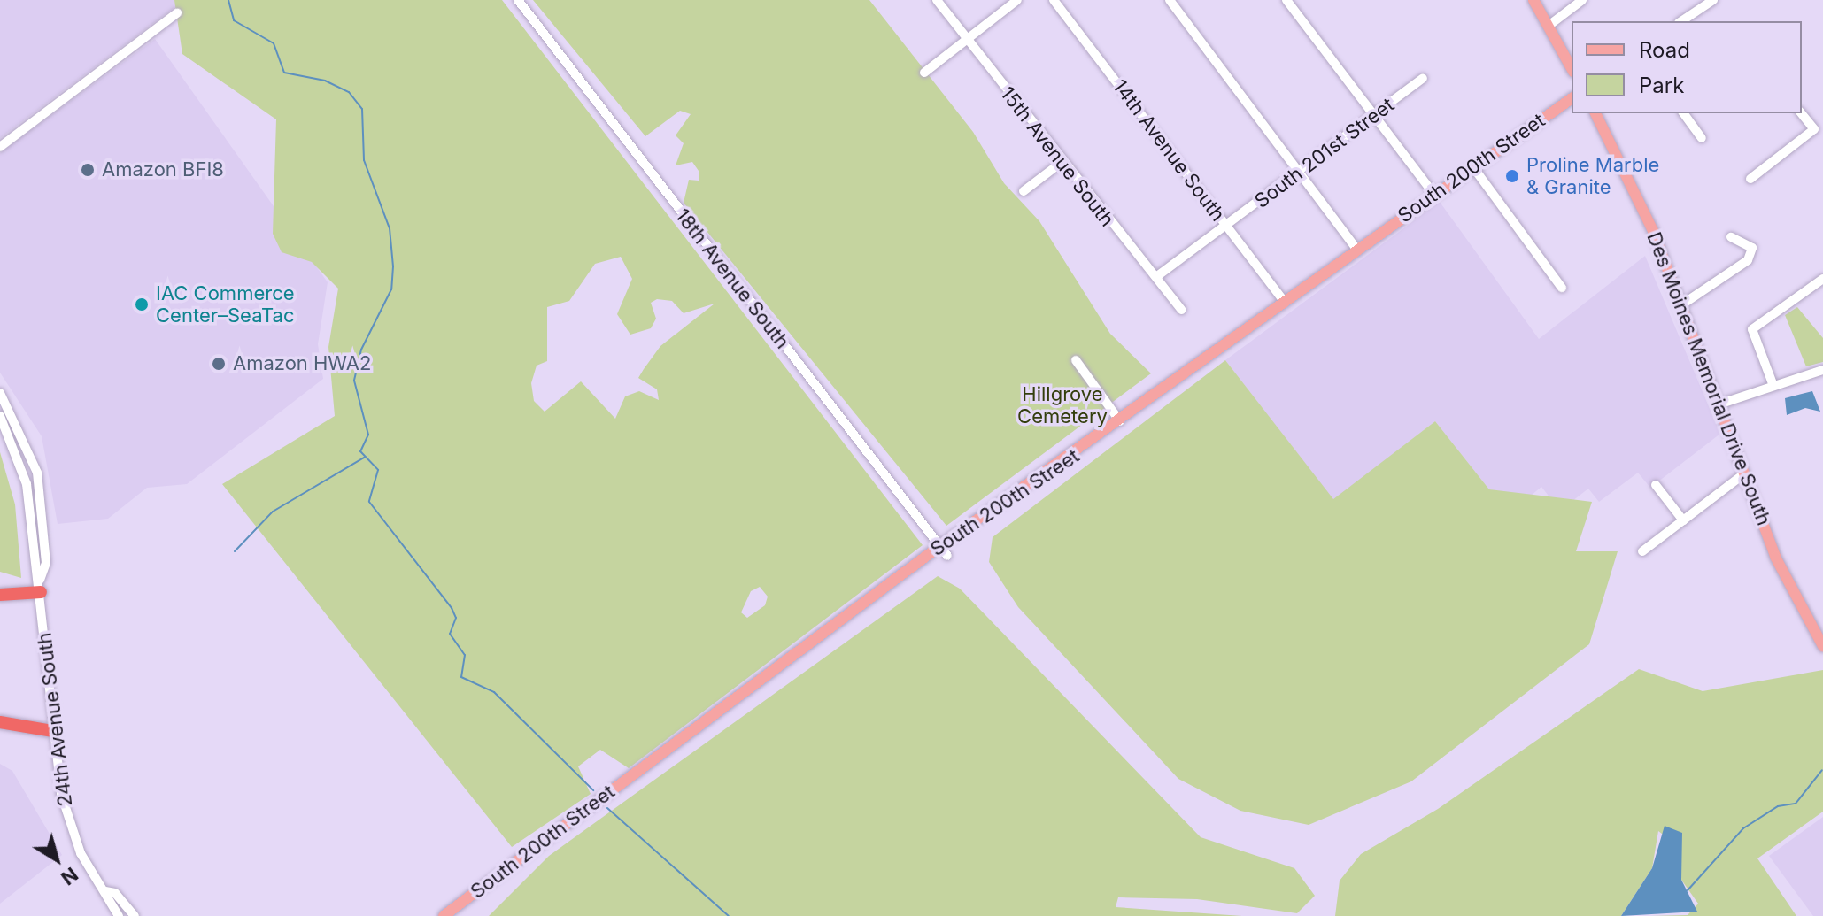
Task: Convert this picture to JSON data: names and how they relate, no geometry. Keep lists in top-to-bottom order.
{
  "streets": {
    "main road": ["South 200th Street", "Des Moines Memorial Drive South"],
    "street": [
      "14th Avenue South",
      "South 201st Street",
      "15th Avenue South",
      "18th Avenue South",
      "24th Avenue South"
    ]
  },
  "crossings": [
    ["14th Avenue South", "South 201st Street"],
    ["14th Avenue South", "South 200th Street"],
    ["South 201st Street", "15th Avenue South"],
    ["South 200th Street", "18th Avenue South"]
  ],
  "parks": ["Hillgrove Cemetery"],
  "places": [
    "Amazon BFI8",
    "Proline Marble & Granite",
    "IAC Commerce Center–SeaTac",
    "Amazon HWA2"
  ],
  "legend": ["Road", "Park"],
  "north": "bottom right"
}
